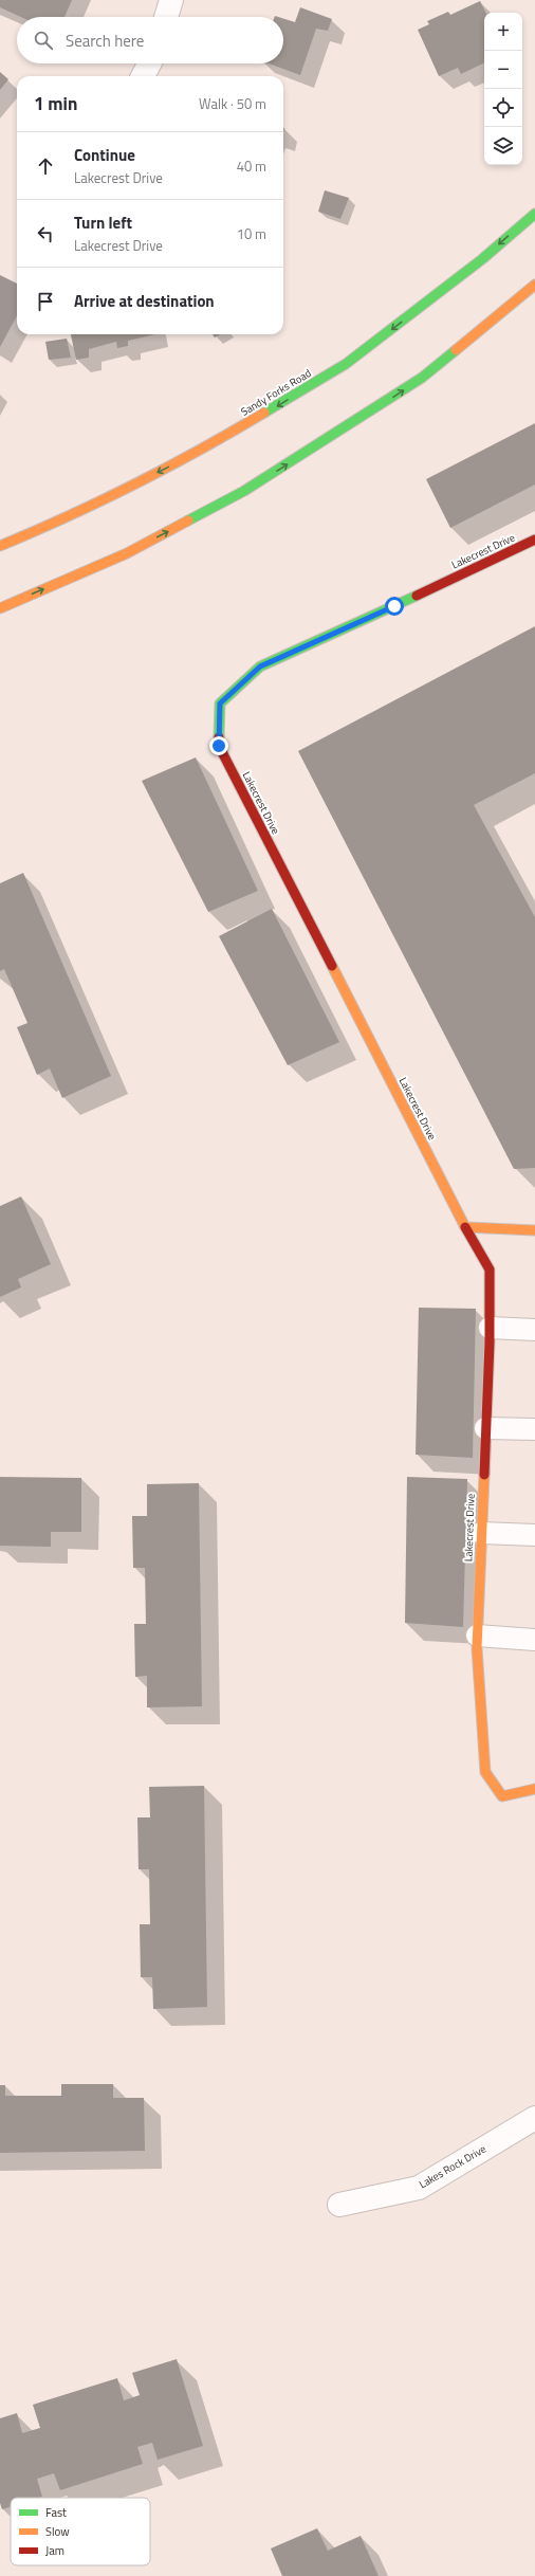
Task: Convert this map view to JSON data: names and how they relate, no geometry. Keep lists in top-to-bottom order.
{
  "streets": {
    "street": ["Sandy Forks Road", "Lakecrest Drive", "Lakes Rock Drive"]
  },
  "legend": ["Fast", "Slow", "Jam"],
  "page": {
    "map_buttons": ["+", "−"],
    "search": "Search here",
    "heading": ["1 min", "Walk · 50 m"],
    "list": [
      ["Continue", "Lakecrest Drive", "40 m"],
      ["Turn left", "Lakecrest Drive", "10 m"],
      "Arrive at destination"
    ]
  }
}
